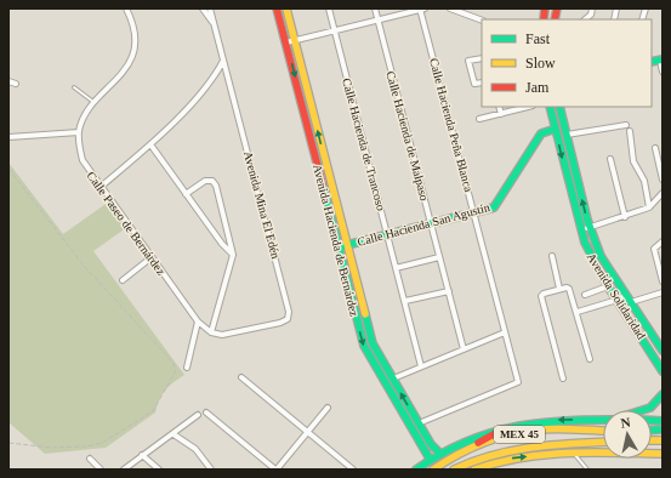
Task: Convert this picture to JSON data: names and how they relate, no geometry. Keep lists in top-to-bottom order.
{
  "streets": {
    "street": [
      "Calle Hacienda Peña Blanca",
      "Calle Hacienda de Malpaso",
      "Calle Hacienda de Trancoso",
      "Avenida Mina El Edén",
      "Calle Paseo de Bernárdez",
      "Calle Hacienda San Agustín",
      "Avenida Hacienda de Bernárdez",
      "Avenida Solidaridad",
      "MEX 45"
    ]
  },
  "crossings": [
    ["Calle Hacienda Peña Blanca", "Calle Hacienda San Agustín"],
    ["Calle Hacienda Peña Blanca", "Avenida Hacienda de Bernárdez"],
    ["Calle Hacienda de Malpaso", "Calle Hacienda San Agustín"],
    ["Calle Hacienda de Trancoso", "Calle Hacienda San Agustín"],
    ["Avenida Mina El Edén", "Calle Paseo de Bernárdez"],
    ["Calle Hacienda San Agustín", "Avenida Hacienda de Bernárdez"],
    ["Calle Hacienda San Agustín", "Avenida Solidaridad"]
  ],
  "legend": ["Fast", "Slow", "Jam"],
  "north": "top"
}
